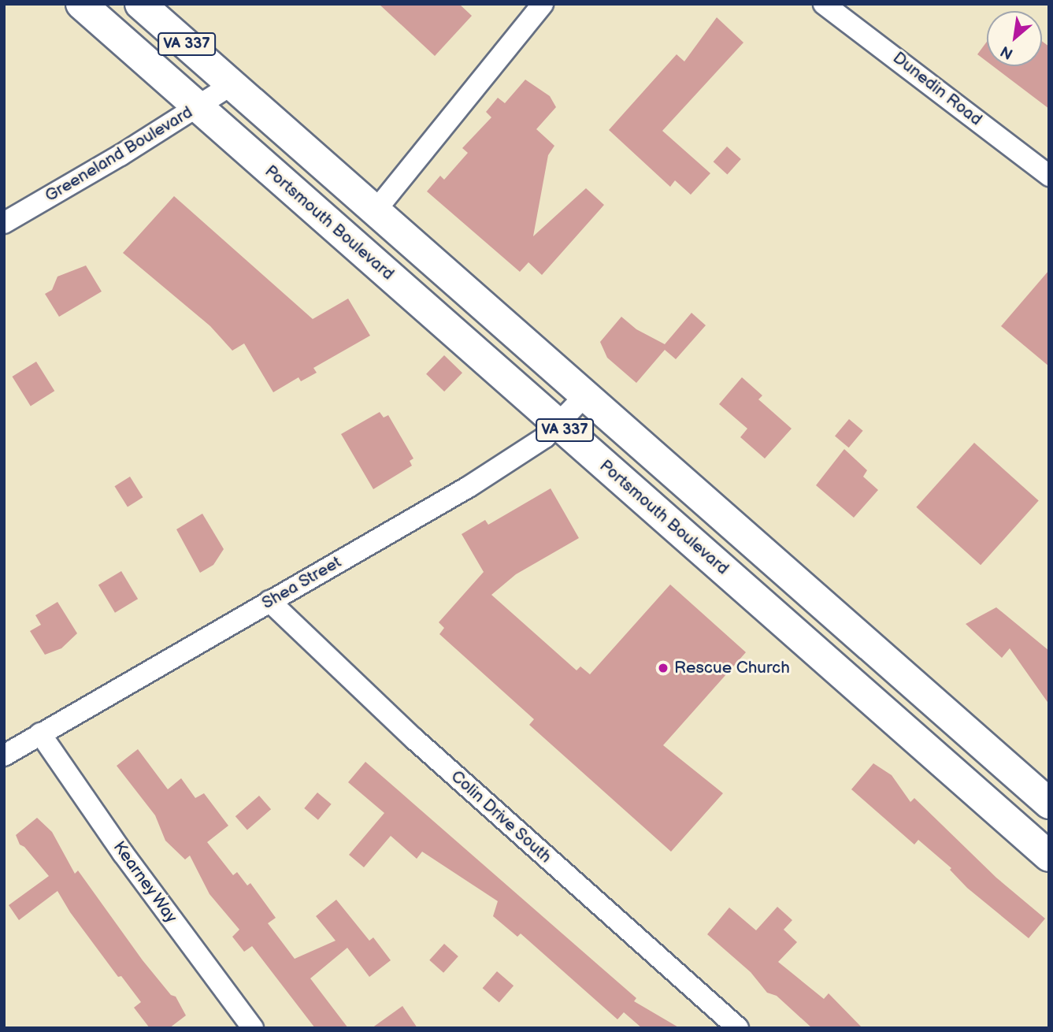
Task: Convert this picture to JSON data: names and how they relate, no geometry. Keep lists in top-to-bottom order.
{
  "streets": {
    "main road": ["VA 337", "Portsmouth Boulevard"],
    "street": [
      "Dunedin Road",
      "Greeneland Boulevard",
      "Shea Street",
      "Colin Drive South",
      "Kearney Way"
    ]
  },
  "crossings": [
    ["VA 337", "Greeneland Boulevard"],
    ["VA 337", "Shea Street"],
    ["Greeneland Boulevard", "Portsmouth Boulevard"],
    ["Portsmouth Boulevard", "Shea Street"],
    ["Shea Street", "Colin Drive South"],
    ["Shea Street", "Kearney Way"]
  ],
  "places": ["Rescue Church"],
  "north": "bottom left"
}
